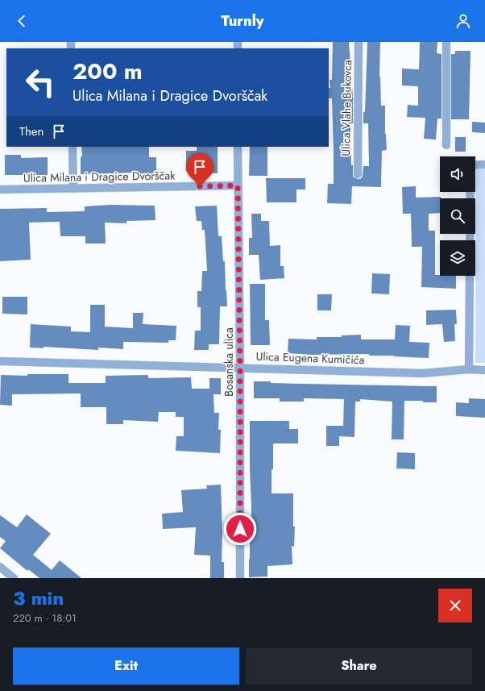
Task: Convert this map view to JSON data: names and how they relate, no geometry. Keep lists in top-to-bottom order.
{
  "streets": {
    "street": [
      "Ulica Vlahe Bukovca",
      "Ulica Milana i Dragice Dvorščak",
      "Ulica Eugena Kumičića",
      "Bosanska ulica"
    ]
  },
  "crossings": [
    ["Ulica Milana i Dragice Dvorščak", "Bosanska ulica"],
    ["Ulica Eugena Kumičića", "Bosanska ulica"]
  ],
  "page": {
    "header": "Turnly",
    "turn": ["200 m", "Ulica Milana i Dragice Dvorščak"],
    "then": "Then",
    "heading": ["3 min", "220 m · 18:01"],
    "buttons": ["Exit", "Share"]
  }
}
